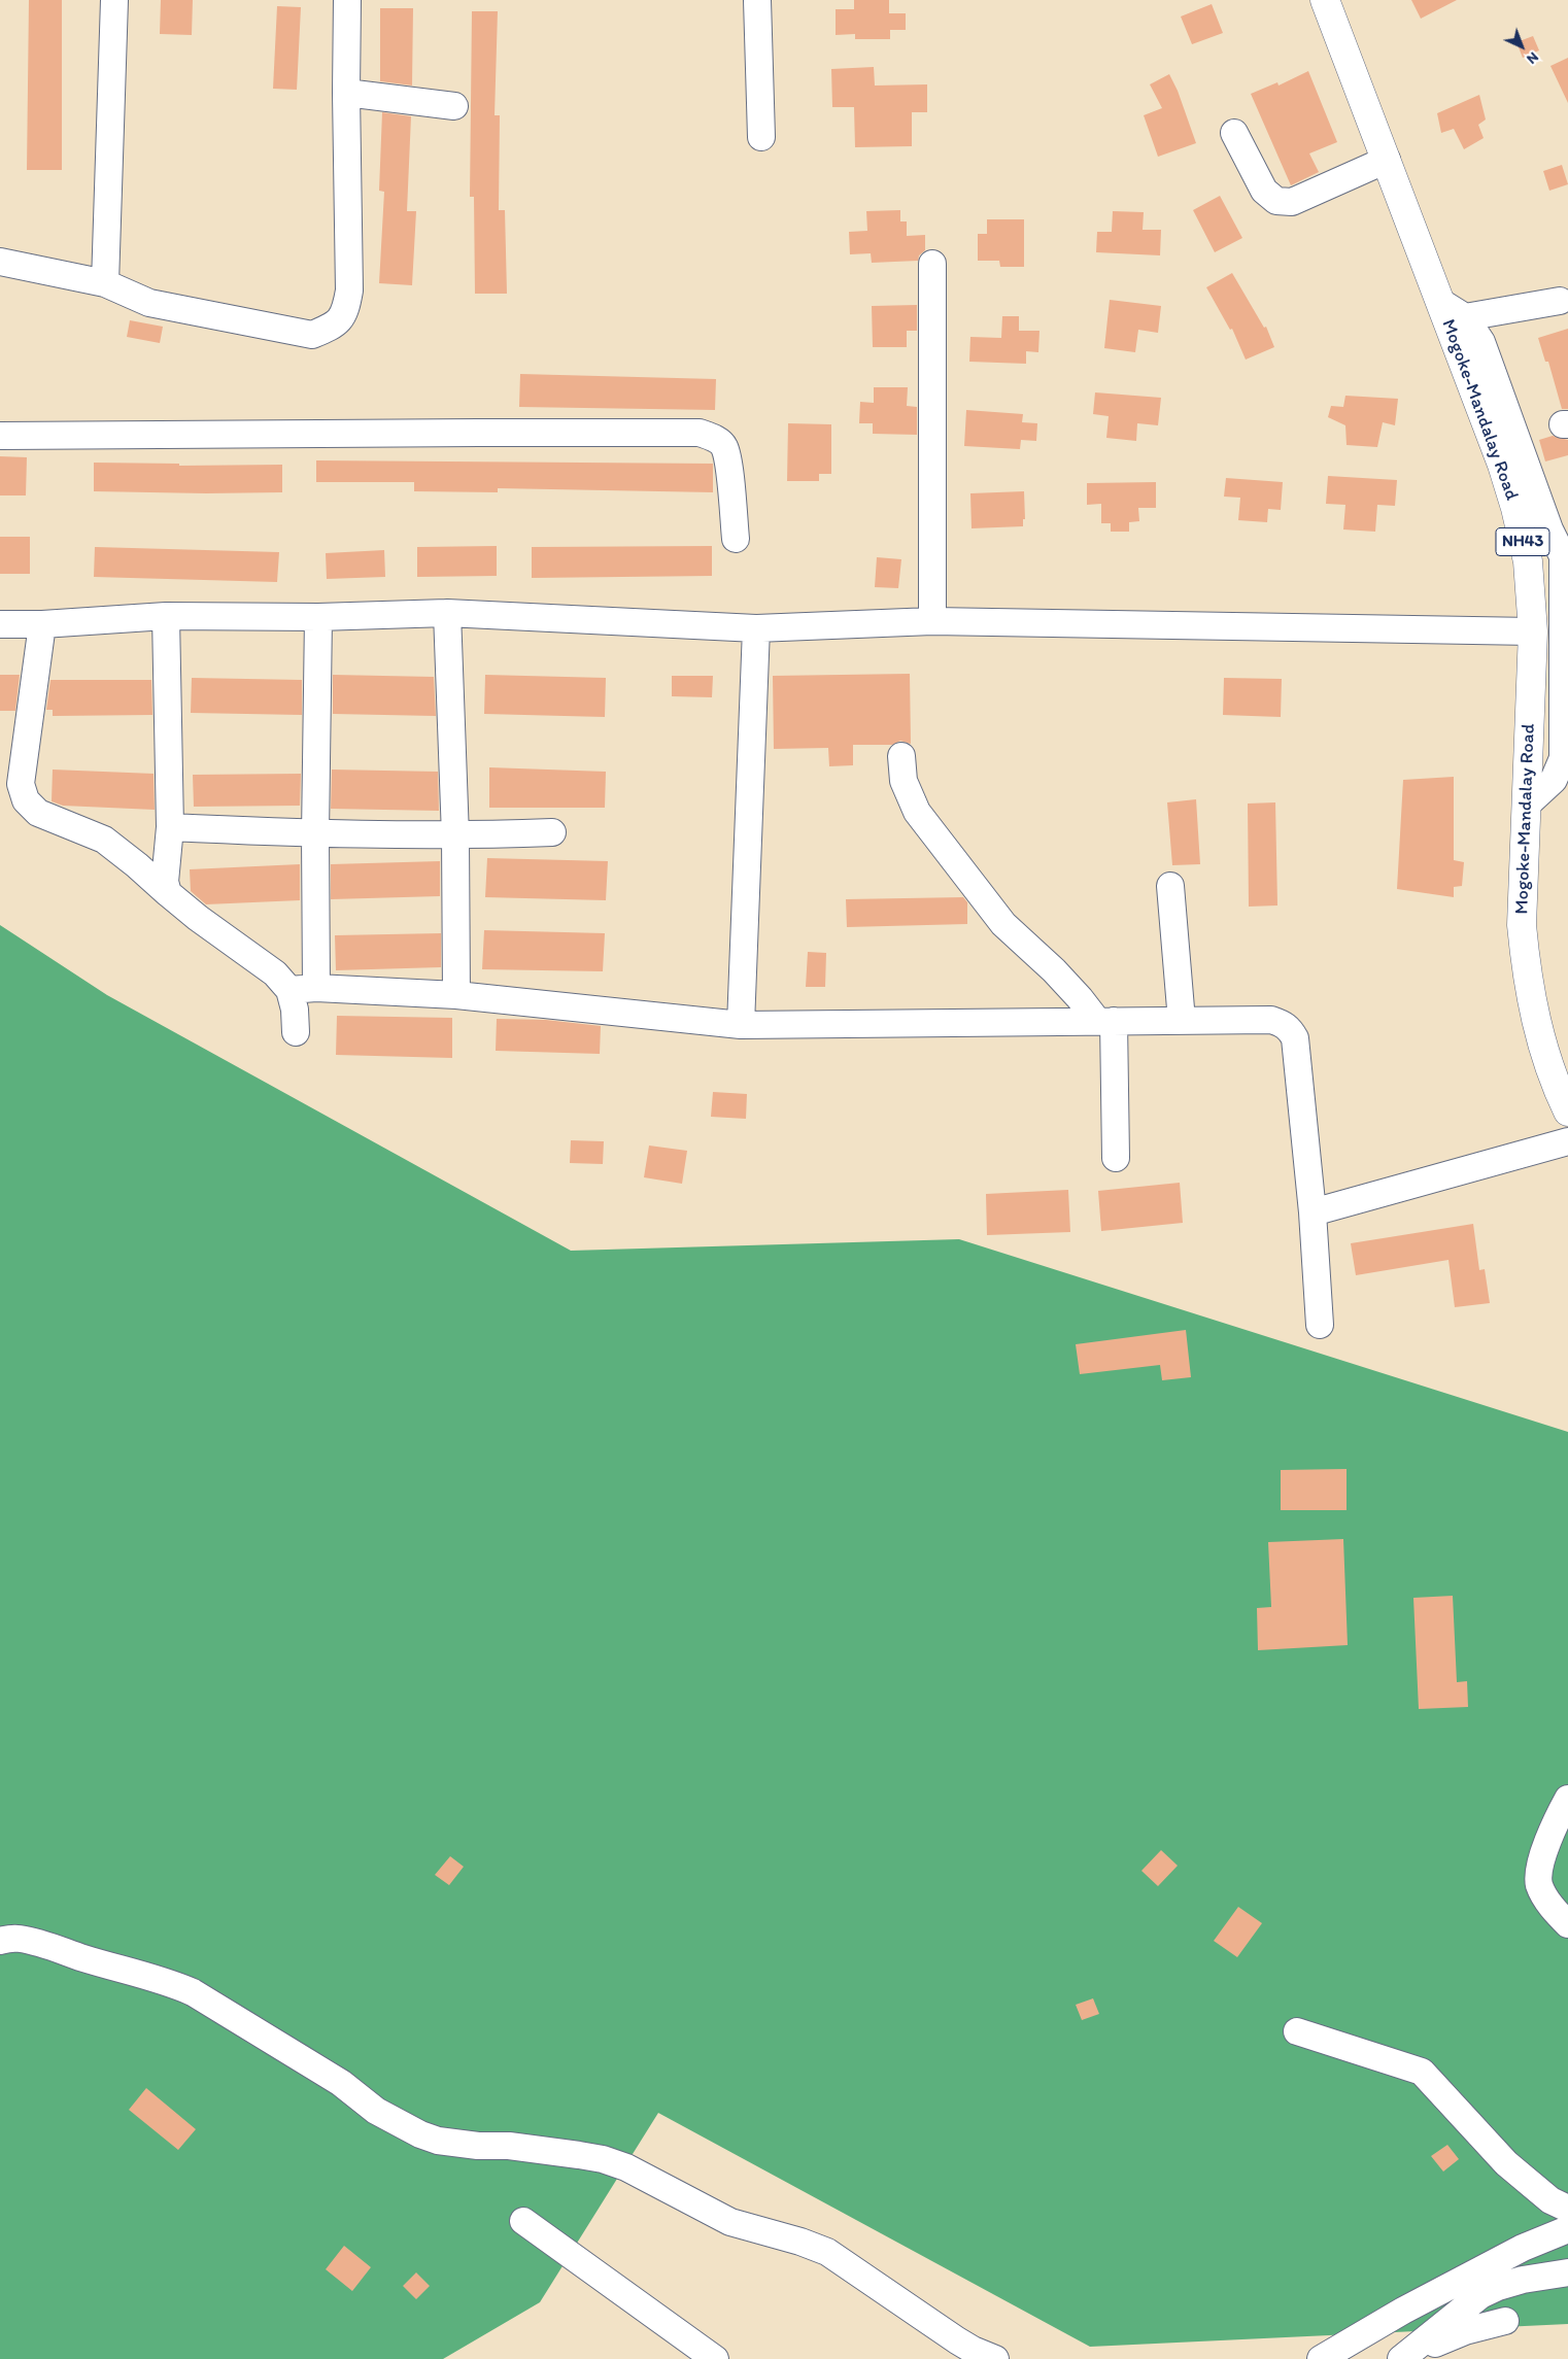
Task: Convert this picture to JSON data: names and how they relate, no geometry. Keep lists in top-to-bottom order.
{
  "streets": {
    "highway": ["Mogoke-Mandalay Road", "NH43"]
  },
  "north": "bottom right"
}
